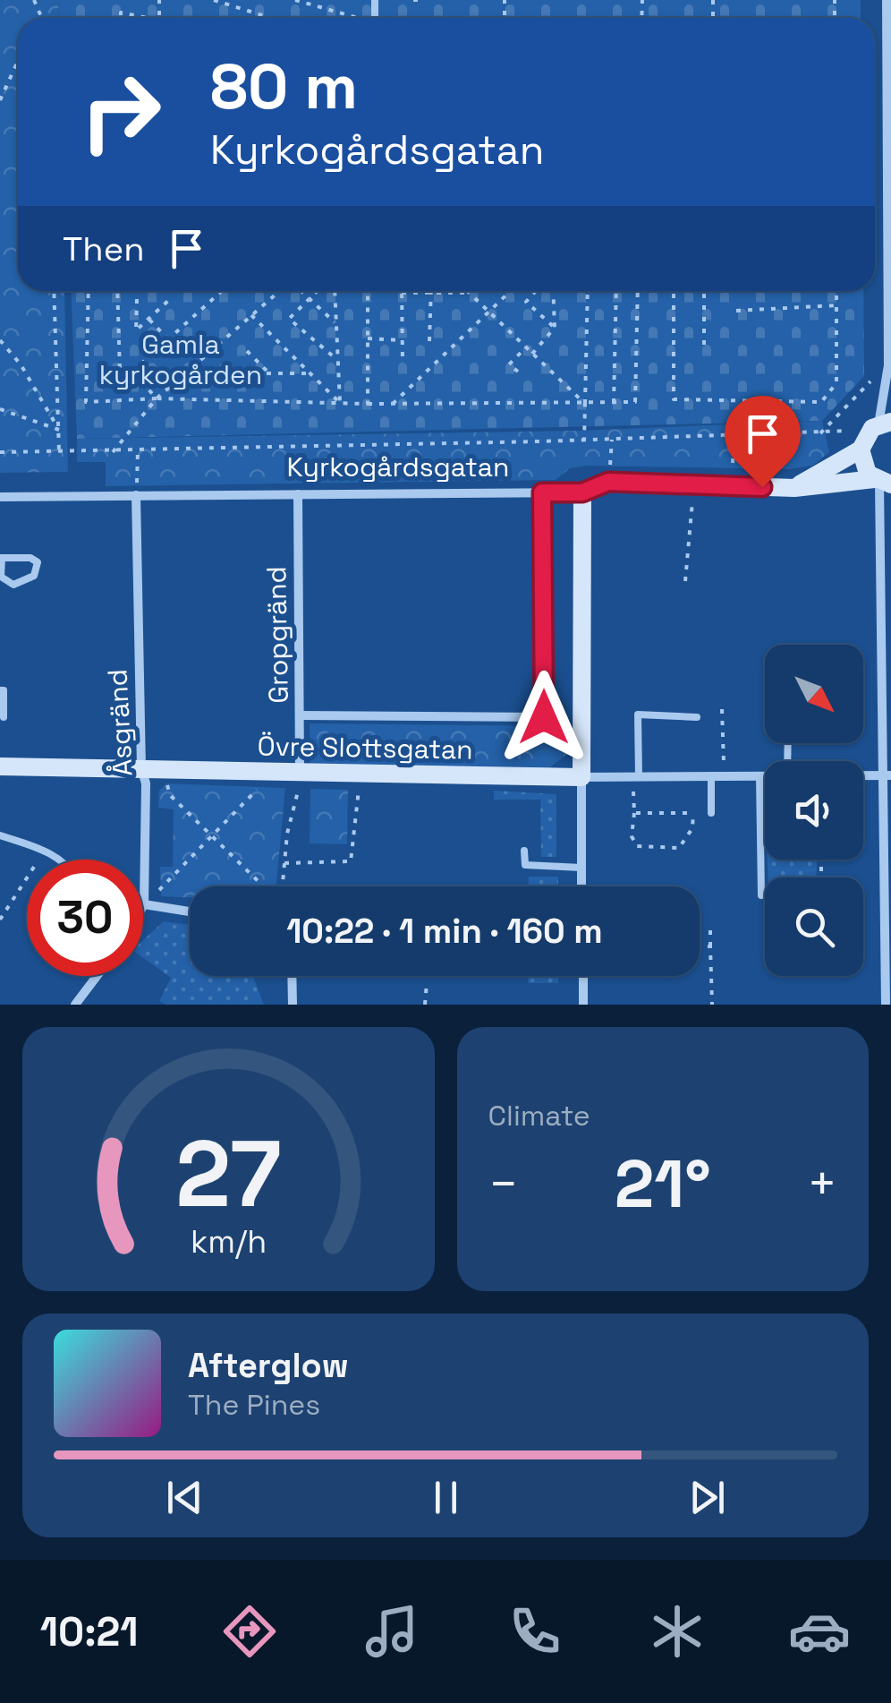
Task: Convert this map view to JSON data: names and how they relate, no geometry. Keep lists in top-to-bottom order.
{
  "streets": {
    "street": [
      "Kyrkogårdsgatan",
      "Gropgränd",
      "Åsgränd",
      "Övre Slottsgatan"
    ]
  },
  "crossings": [
    ["Kyrkogårdsgatan", "Gropgränd"],
    ["Kyrkogårdsgatan", "Åsgränd"],
    ["Kyrkogårdsgatan", "Övre Slottsgatan"],
    ["Gropgränd", "Övre Slottsgatan"],
    ["Åsgränd", "Övre Slottsgatan"]
  ],
  "parks": ["Gamla kyrkogården"],
  "north": "bottom right",
  "page": {
    "turn": ["80 m", "Kyrkogårdsgatan"],
    "then": "Then",
    "limit": "30",
    "trip": "10:22 · 1 min · 160 m",
    "tile": "Climate",
    "heat": ["−", "21°", "+"],
    "song": ["Afterglow", "The Pines"],
    "tabs": "10:21",
    "gauge": ["27", "km/h"]
  }
}
